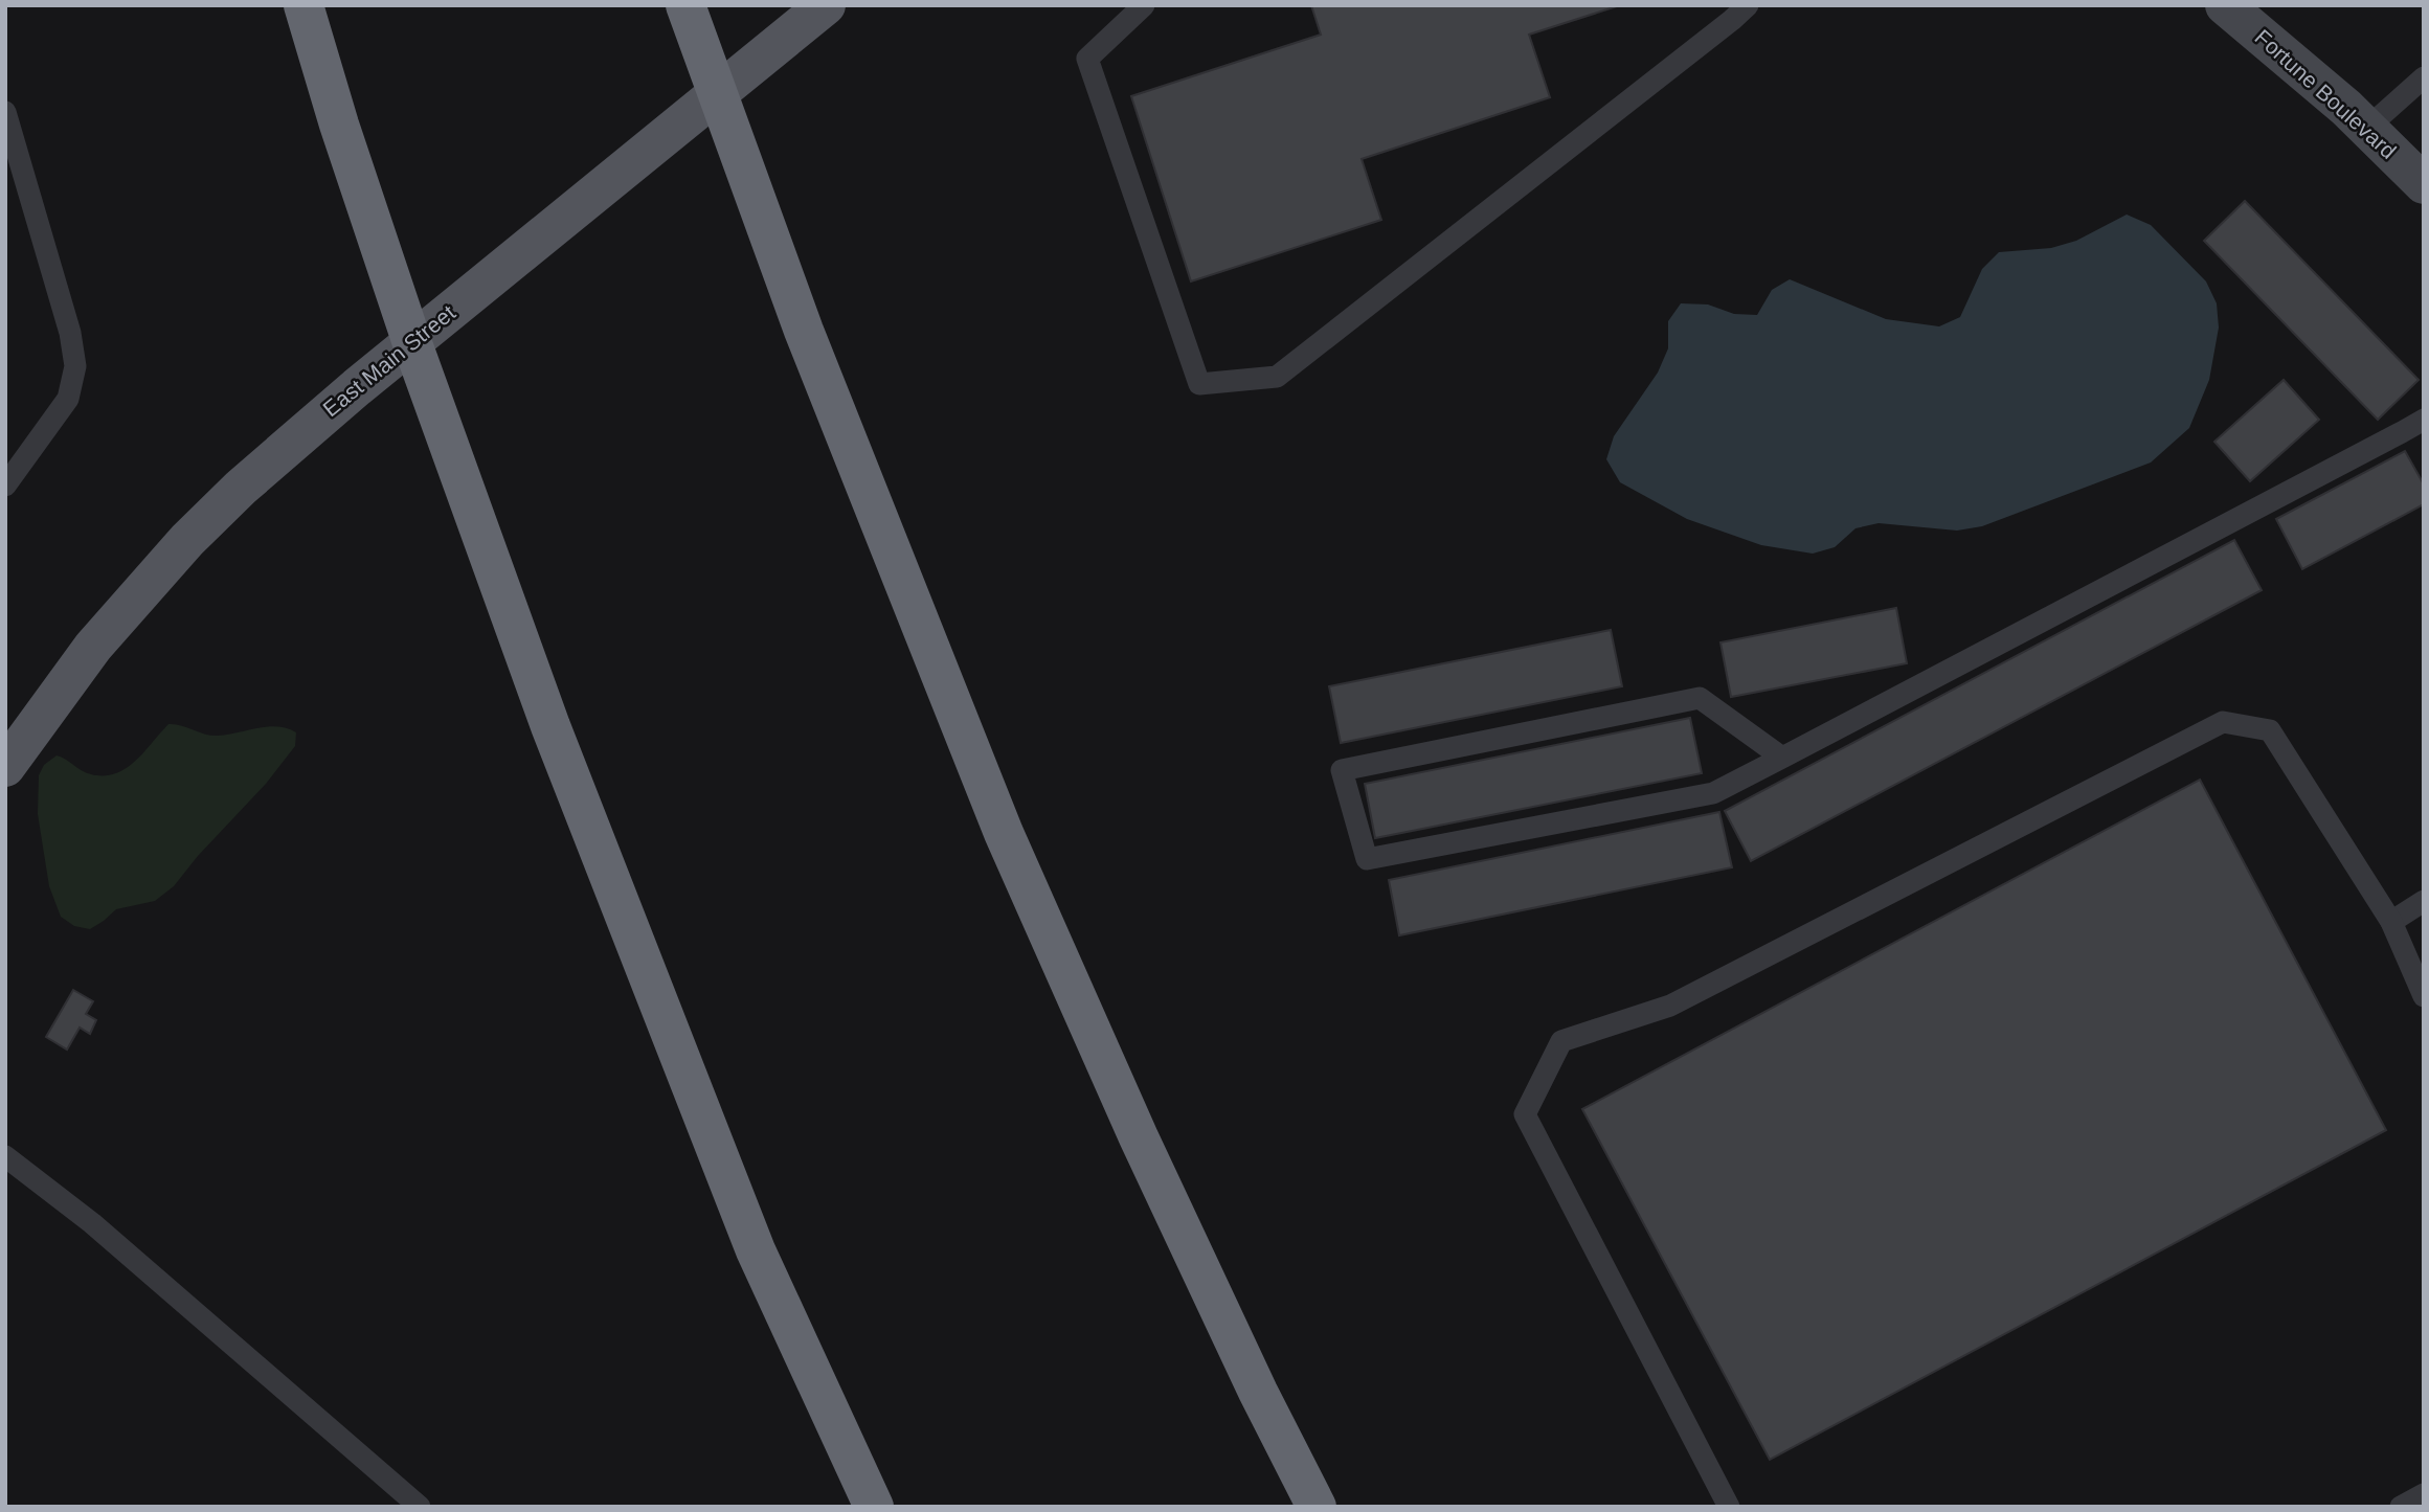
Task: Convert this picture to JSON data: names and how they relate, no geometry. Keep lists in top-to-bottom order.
{
  "streets": {
    "main road": ["Fortune Boulevard", "East Main Street"]
  }
}
